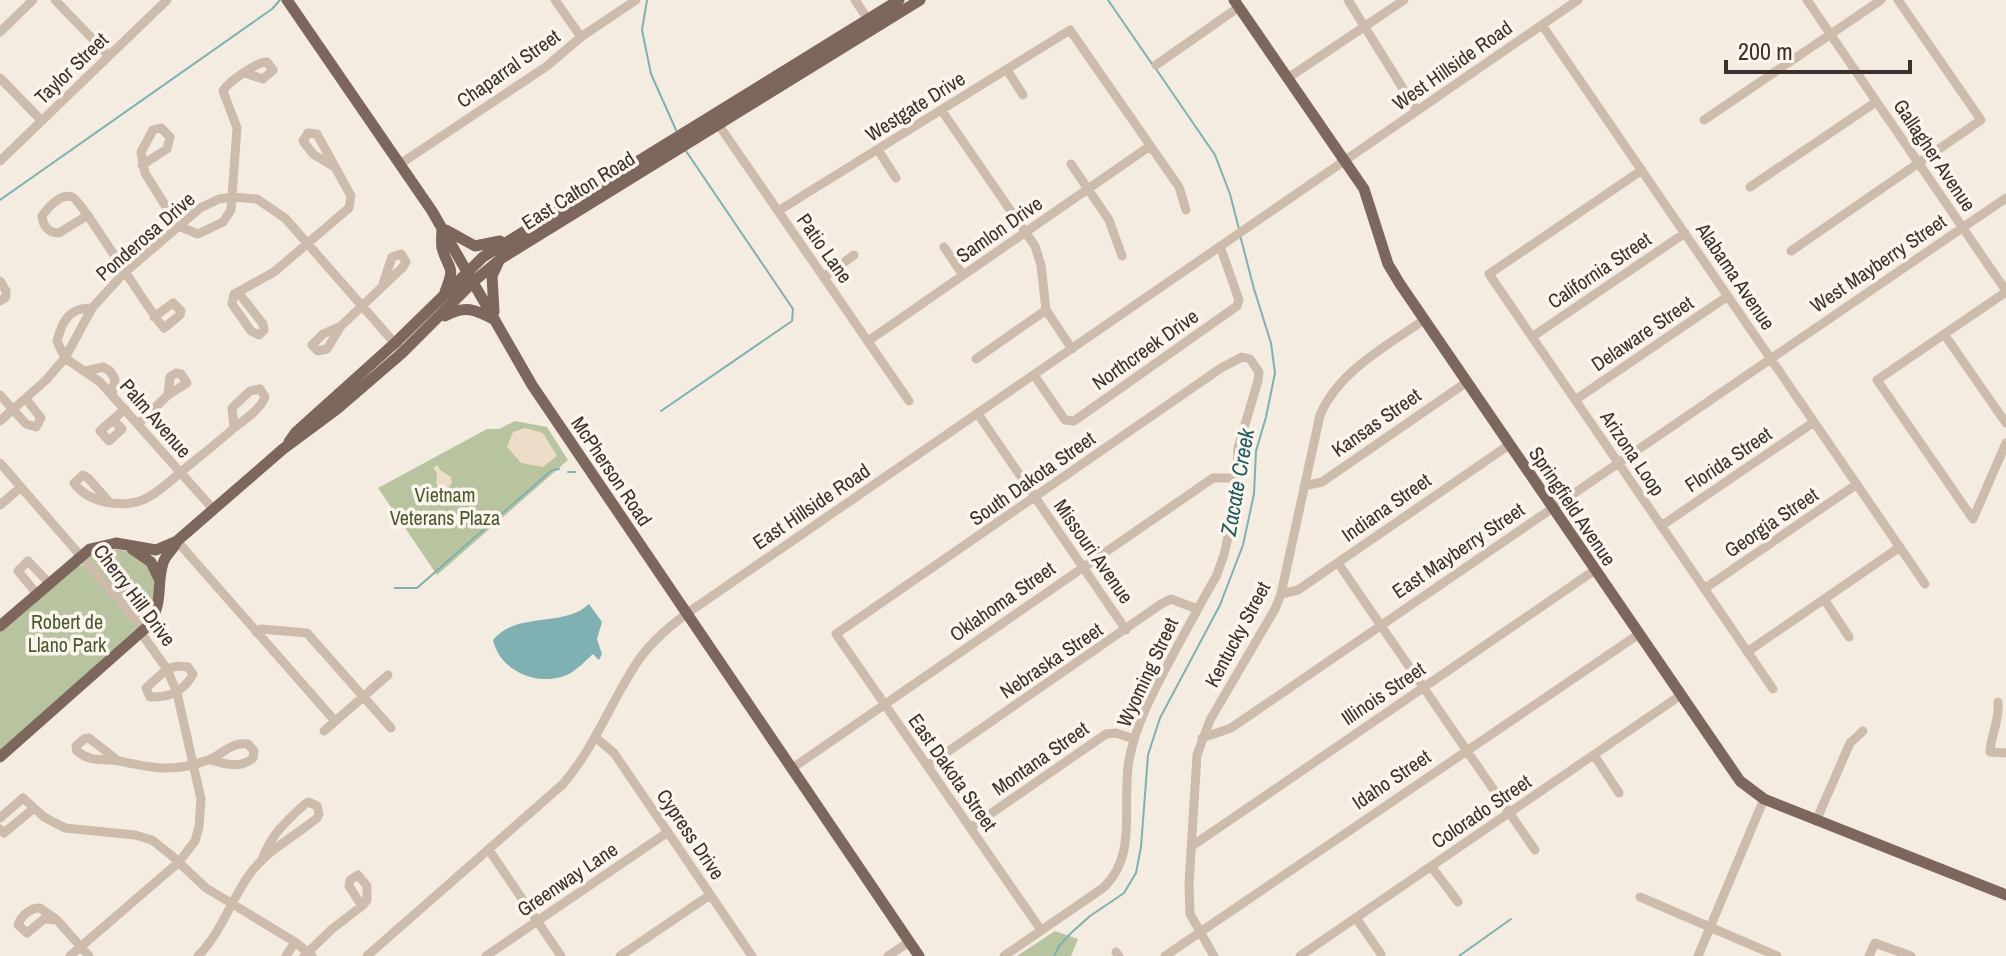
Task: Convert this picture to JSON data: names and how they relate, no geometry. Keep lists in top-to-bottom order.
{
  "streets": {
    "main road": ["East Calton Road", "McPherson Road", "Springfield Avenue"],
    "street": [
      "West Hillside Road",
      "Taylor Street",
      "Chaparral Street",
      "Westgate Drive",
      "Gallagher Avenue",
      "Samlon Drive",
      "Ponderosa Drive",
      "Patio Lane",
      "West Mayberry Street",
      "California Street",
      "Alabama Avenue",
      "Delaware Street",
      "Northcreek Drive",
      "Palm Avenue",
      "Kansas Street",
      "Arizona Loop",
      "Florida Street",
      "South Dakota Street",
      "East Hillside Road",
      "Indiana Street",
      "Georgia Street",
      "East Mayberry Street",
      "Missouri Avenue",
      "Cherry Hill Drive",
      "Oklahoma Street",
      "Kentucky Street",
      "Nebraska Street",
      "Wyoming Street",
      "Illinois Street",
      "Montana Street",
      "East Dakota Street",
      "Idaho Street",
      "Colorado Street",
      "Cypress Drive",
      "Greenway Lane"
    ]
  },
  "crossings": [
    ["West Hillside Road", "Alabama Avenue"],
    ["West Hillside Road", "East Hillside Road"],
    ["West Hillside Road", "Springfield Avenue"],
    ["Chaparral Street", "McPherson Road"],
    ["Westgate Drive", "Samlon Drive"],
    ["Westgate Drive", "Patio Lane"],
    ["Gallagher Avenue", "West Mayberry Street"],
    ["East Calton Road", "Patio Lane"],
    ["East Calton Road", "Palm Avenue"],
    ["East Calton Road", "McPherson Road"],
    ["Samlon Drive", "Patio Lane"],
    ["Ponderosa Drive", "Palm Avenue"],
    ["West Mayberry Street", "Alabama Avenue"],
    ["West Mayberry Street", "East Mayberry Street"],
    ["California Street", "Alabama Avenue"],
    ["California Street", "Arizona Loop"],
    ["Alabama Avenue", "Delaware Street"],
    ["Alabama Avenue", "Arizona Loop"],
    ["Alabama Avenue", "Florida Street"],
    ["Alabama Avenue", "Georgia Street"],
    ["Alabama Avenue", "East Mayberry Street"],
    ["Delaware Street", "Arizona Loop"],
    ["Northcreek Drive", "East Hillside Road"],
    ["Kansas Street", "Springfield Avenue"],
    ["Kansas Street", "Kentucky Street"],
    ["Arizona Loop", "Florida Street"],
    ["Arizona Loop", "Georgia Street"],
    ["Arizona Loop", "East Mayberry Street"],
    ["McPherson Road", "East Hillside Road"],
    ["McPherson Road", "Oklahoma Street"],
    ["South Dakota Street", "Missouri Avenue"],
    ["South Dakota Street", "Wyoming Street"],
    ["South Dakota Street", "East Dakota Street"],
    ["East Hillside Road", "Springfield Avenue"],
    ["East Hillside Road", "Missouri Avenue"],
    ["East Hillside Road", "Cypress Drive"],
    ["Springfield Avenue", "Indiana Street"],
    ["Springfield Avenue", "East Mayberry Street"],
    ["Springfield Avenue", "Kentucky Street"],
    ["Springfield Avenue", "Illinois Street"],
    ["Springfield Avenue", "Idaho Street"],
    ["Springfield Avenue", "Colorado Street"],
    ["Indiana Street", "Kentucky Street"],
    ["East Mayberry Street", "Kentucky Street"],
    ["Missouri Avenue", "Oklahoma Street"],
    ["Missouri Avenue", "Nebraska Street"],
    ["Oklahoma Street", "Wyoming Street"],
    ["Oklahoma Street", "East Dakota Street"],
    ["Kentucky Street", "Illinois Street"],
    ["Kentucky Street", "Idaho Street"],
    ["Nebraska Street", "Wyoming Street"],
    ["Nebraska Street", "East Dakota Street"],
    ["Wyoming Street", "Montana Street"],
    ["Wyoming Street", "East Dakota Street"],
    ["Montana Street", "East Dakota Street"],
    ["Cypress Drive", "Greenway Lane"]
  ],
  "water": ["Zacate Creek"],
  "parks": ["Vietnam Veterans Plaza", "Robert de Llano Park"],
  "scale_bar": "200 m"
}
